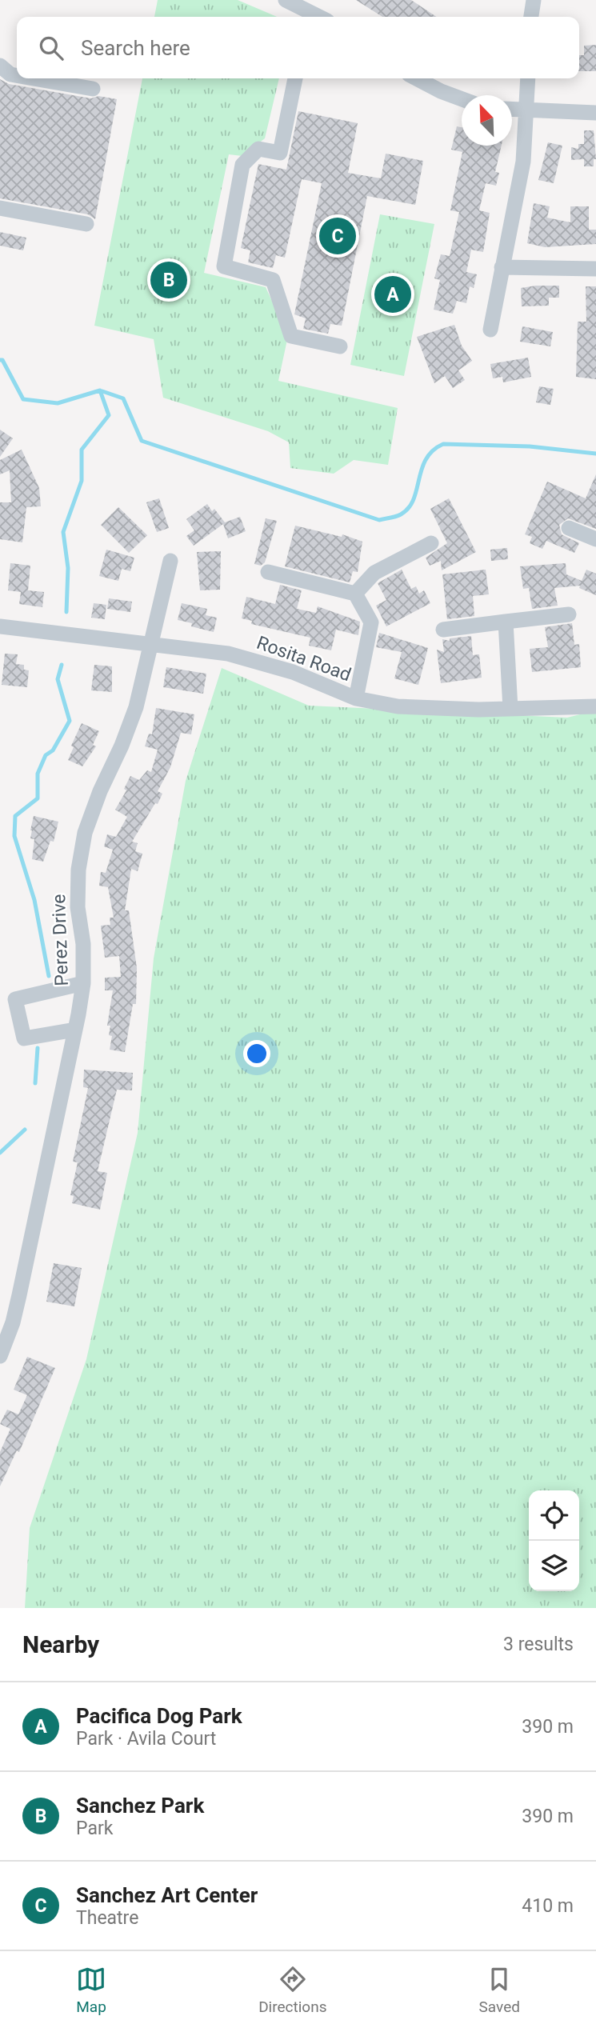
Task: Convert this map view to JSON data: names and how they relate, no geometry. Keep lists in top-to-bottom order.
{
  "streets": {
    "street": ["Rosita Road", "Perez Drive"]
  },
  "crossings": [
    ["Rosita Road", "Perez Drive"]
  ],
  "north": "top left",
  "page": {
    "search": "Search here",
    "pins": ["C", "B", "A"],
    "heading": ["Nearby", "3 results"],
    "list": [
      {
        "mark": "A",
        "name": "Pacifica Dog Park",
        "note": "Park · Avila Court",
        "value": "390 m"
      },
      {
        "mark": "B",
        "name": "Sanchez Park",
        "note": "Park",
        "value": "390 m"
      },
      {
        "mark": "C",
        "name": "Sanchez Art Center",
        "note": "Theatre",
        "value": "410 m"
      }
    ],
    "nav": ["Map", "Directions", "Saved"]
  }
}
